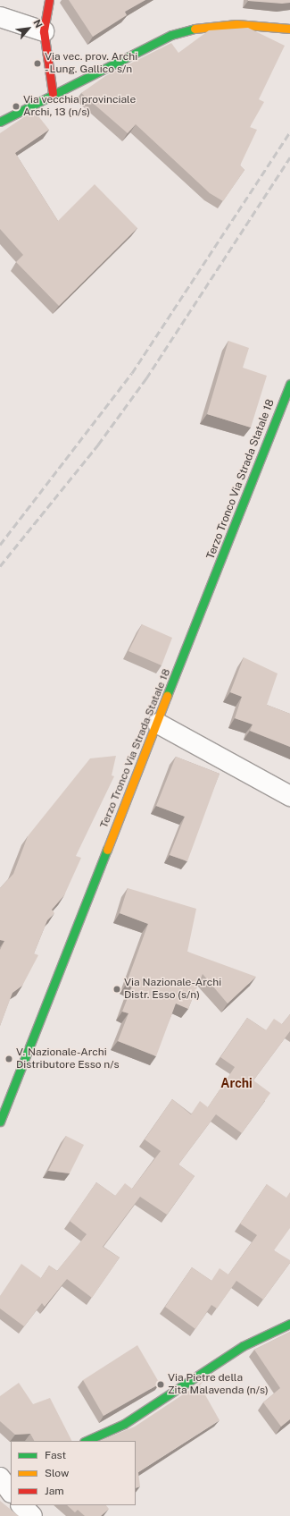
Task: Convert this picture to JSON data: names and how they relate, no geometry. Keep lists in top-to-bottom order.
{
  "streets": {
    "main road": ["Terzo Tronco Via Strada Statale 18"]
  },
  "districts": ["Archi"],
  "places": [
    "Via vec. prov. Archi - Lung. Gallico s/n",
    "Via vecchia provinciale Archi, 13 (n/s)",
    "Via Nazionale-Archi Distr. Esso (s/n)",
    "V. Nazionale-Archi Distributore Esso n/s",
    "Via Pietre della Zita Malavenda (n/s)"
  ],
  "legend": ["Fast", "Slow", "Jam"],
  "north": "top right"
}
